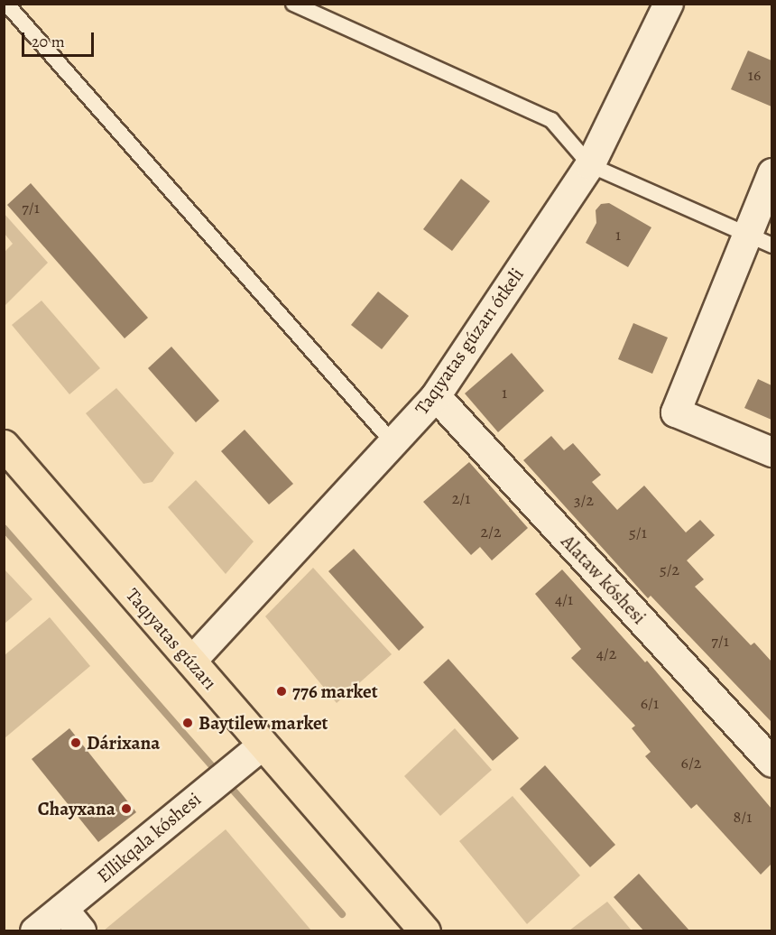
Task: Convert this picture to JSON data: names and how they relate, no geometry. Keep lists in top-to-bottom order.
{
  "streets": {
    "highway": ["Taqıyatas gúzarı"],
    "street": ["Taqıyatas gúzarı ótkeli", "Alataw kóshesi", "Ellikqala kóshesi"]
  },
  "crossings": [
    ["Taqıyatas gúzarı ótkeli", "Alataw kóshesi"],
    ["Taqıyatas gúzarı ótkeli", "Taqıyatas gúzarı"],
    ["Taqıyatas gúzarı", "Ellikqala kóshesi"]
  ],
  "places": [
    "776 market",
    "Baytilew market",
    "Dárixana",
    "Chayxana"
  ],
  "house_numbers": [
    "16",
    "7/1",
    "1",
    "1",
    "2/1",
    "3/2",
    "2/2",
    "5/1",
    "5/2",
    "4/1",
    "7/1",
    "4/2",
    "6/1",
    "6/2",
    "8/1"
  ],
  "scale_bar": "20 m"
}
